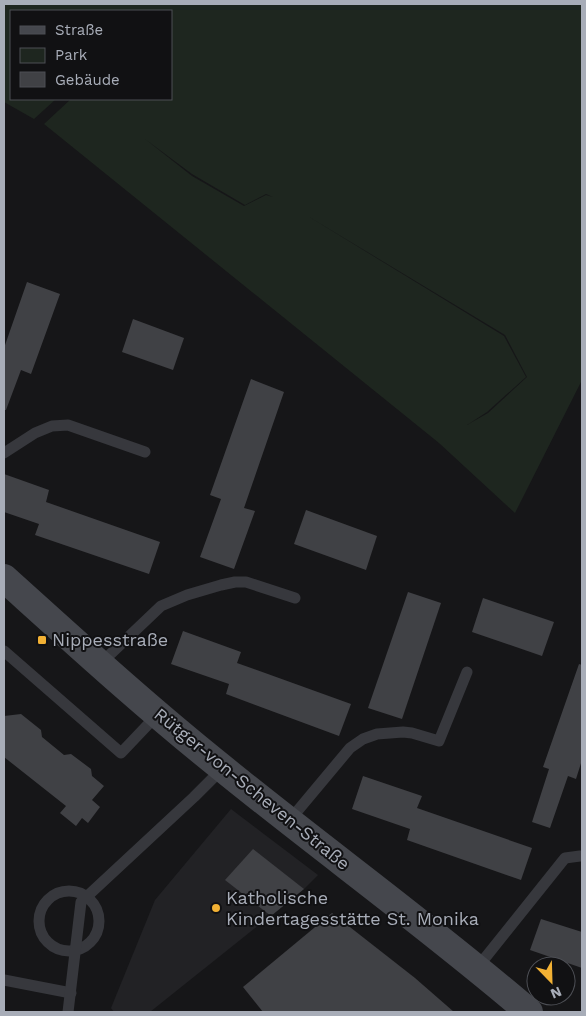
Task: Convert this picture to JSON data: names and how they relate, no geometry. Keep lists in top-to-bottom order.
{
  "streets": {
    "street": ["Rütger-von-Scheven-Straße"]
  },
  "places": {
    "transit": ["Nippesstraße"],
    "other": ["Katholische Kindertagesstätte St. Monika"]
  },
  "legend": ["Straße", "Park", "Gebäude"],
  "north": "bottom right"
}
